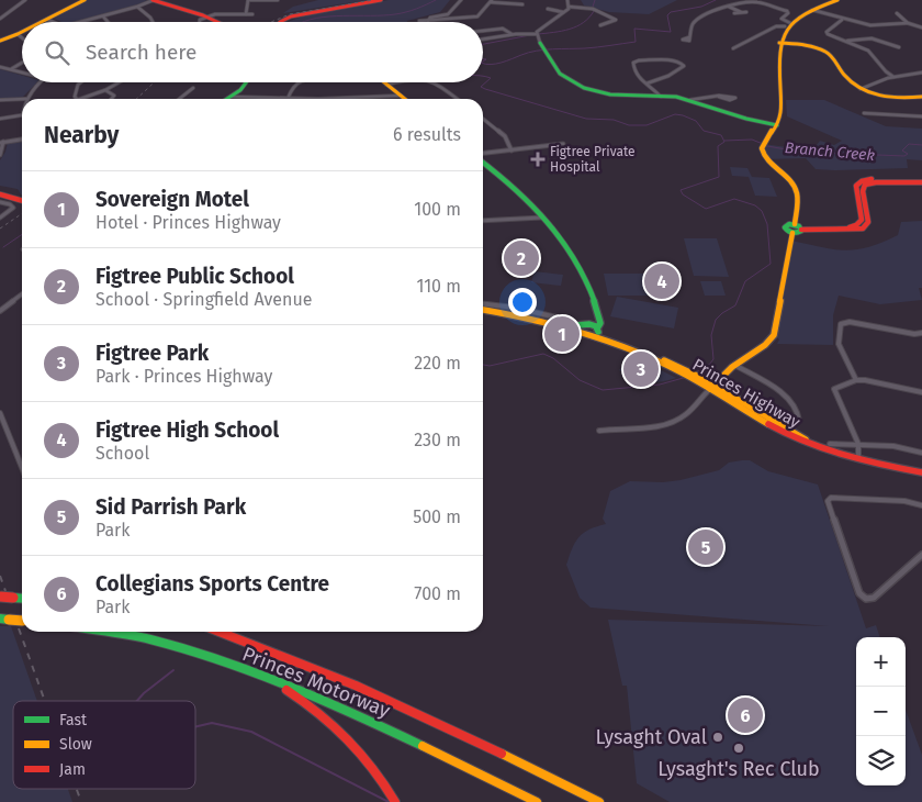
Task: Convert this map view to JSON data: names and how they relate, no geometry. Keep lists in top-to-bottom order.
{
  "streets": {
    "main road": ["Princes Highway", "Princes Motorway"]
  },
  "water": ["Branch Creek"],
  "places": {
    "health": ["Figtree Private Hospital"],
    "other": ["Lysaght Oval", "Lysaght's Rec Club"]
  },
  "legend": ["Fast", "Slow", "Jam"],
  "page": {
    "search": "Search here",
    "heading": ["Nearby", "6 results"],
    "list": [
      {
        "mark": "1",
        "name": "Sovereign Motel",
        "note": "Hotel · Princes Highway",
        "value": "100 m"
      },
      {
        "mark": "2",
        "name": "Figtree Public School",
        "note": "School · Springfield Avenue",
        "value": "110 m"
      },
      {
        "mark": "3",
        "name": "Figtree Park",
        "note": "Park · Princes Highway",
        "value": "220 m"
      },
      {
        "mark": "4",
        "name": "Figtree High School",
        "note": "School",
        "value": "230 m"
      },
      {
        "mark": "5",
        "name": "Sid Parrish Park",
        "note": "Park",
        "value": "500 m"
      },
      {
        "mark": "6",
        "name": "Collegians Sports Centre",
        "note": "Park",
        "value": "700 m"
      }
    ],
    "pins": [
      "2",
      "4",
      "1",
      "3",
      "5",
      "6"
    ],
    "map_buttons": ["+", "−"]
  }
}
